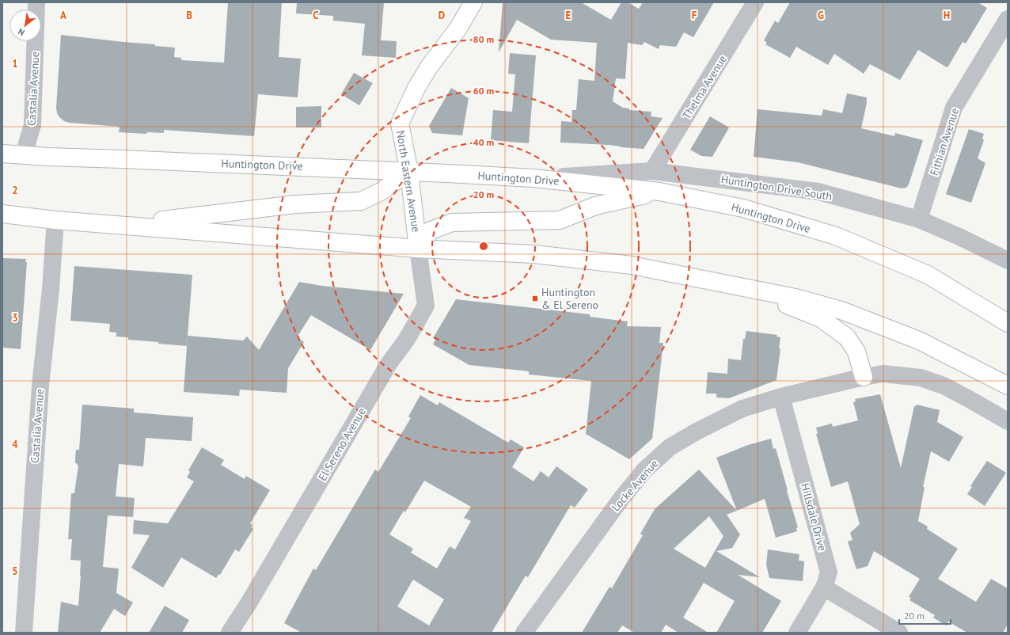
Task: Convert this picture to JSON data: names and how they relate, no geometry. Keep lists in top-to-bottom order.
{
  "streets": {
    "main road": ["Huntington Drive", "North Eastern Avenue"],
    "street": [
      "Thelma Avenue",
      "Castalia Avenue",
      "Fithian Avenue",
      "Huntington Drive South",
      "El Sereno Avenue",
      "Locke Avenue",
      "Hillsdale Drive"
    ]
  },
  "crossings": [
    ["Thelma Avenue", "Huntington Drive South"],
    ["Castalia Avenue", "Huntington Drive"],
    ["Fithian Avenue", "Huntington Drive South"],
    ["Huntington Drive", "North Eastern Avenue"],
    ["Huntington Drive", "Huntington Drive South"],
    ["North Eastern Avenue", "El Sereno Avenue"],
    ["Locke Avenue", "Hillsdale Drive"]
  ],
  "places": {
    "transit": ["Huntington & El Sereno"]
  },
  "scale_bar": "20 m",
  "north": "bottom left",
  "grid": {
    "columns": [
      "A",
      "B",
      "C",
      "D",
      "E",
      "F",
      "G",
      "H"
    ],
    "rows": [
      "1",
      "2",
      "3",
      "4",
      "5"
    ]
  },
  "rings": [
    "80 m",
    "60 m",
    "40 m",
    "20 m"
  ]
}
